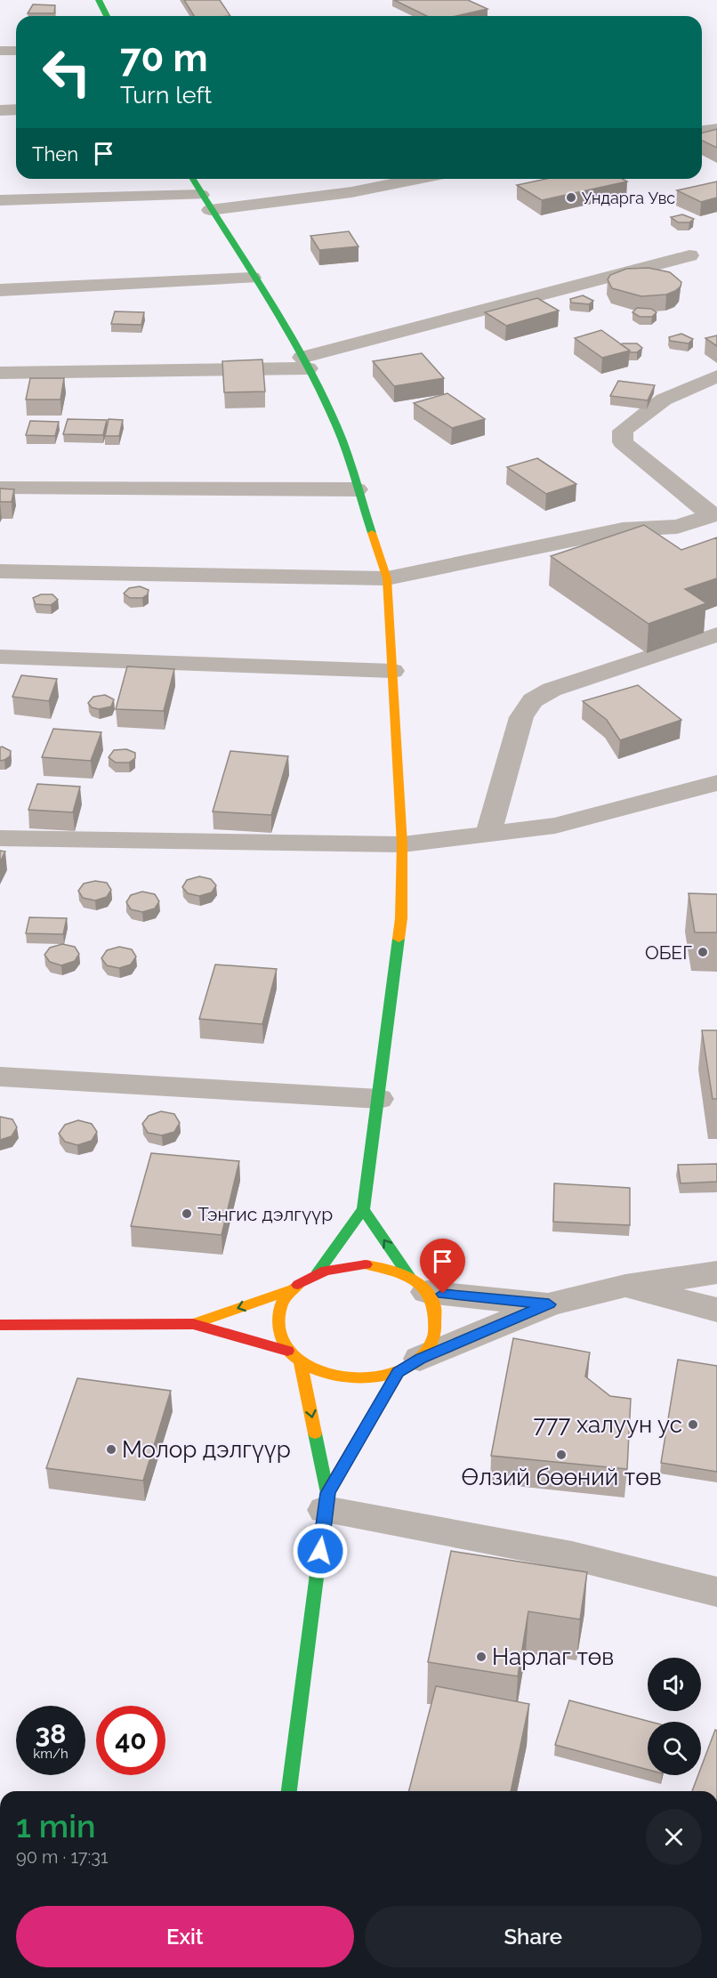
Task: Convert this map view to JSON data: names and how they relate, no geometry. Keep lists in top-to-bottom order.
{
  "places": [
    "Ундарга Увс",
    "ОБЕГ",
    "Тэнгис дэлгүүр",
    "777 халуун ус",
    "Молор дэлгүүр",
    "Өлзий бөөний төв",
    "Нарлаг төв"
  ],
  "page": {
    "turn": ["70 m", "Turn left"],
    "then": "Then",
    "speed": "38 km/h",
    "limit": "40",
    "heading": ["1 min", "90 m · 17:31"],
    "buttons": ["Exit", "Share"]
  }
}
